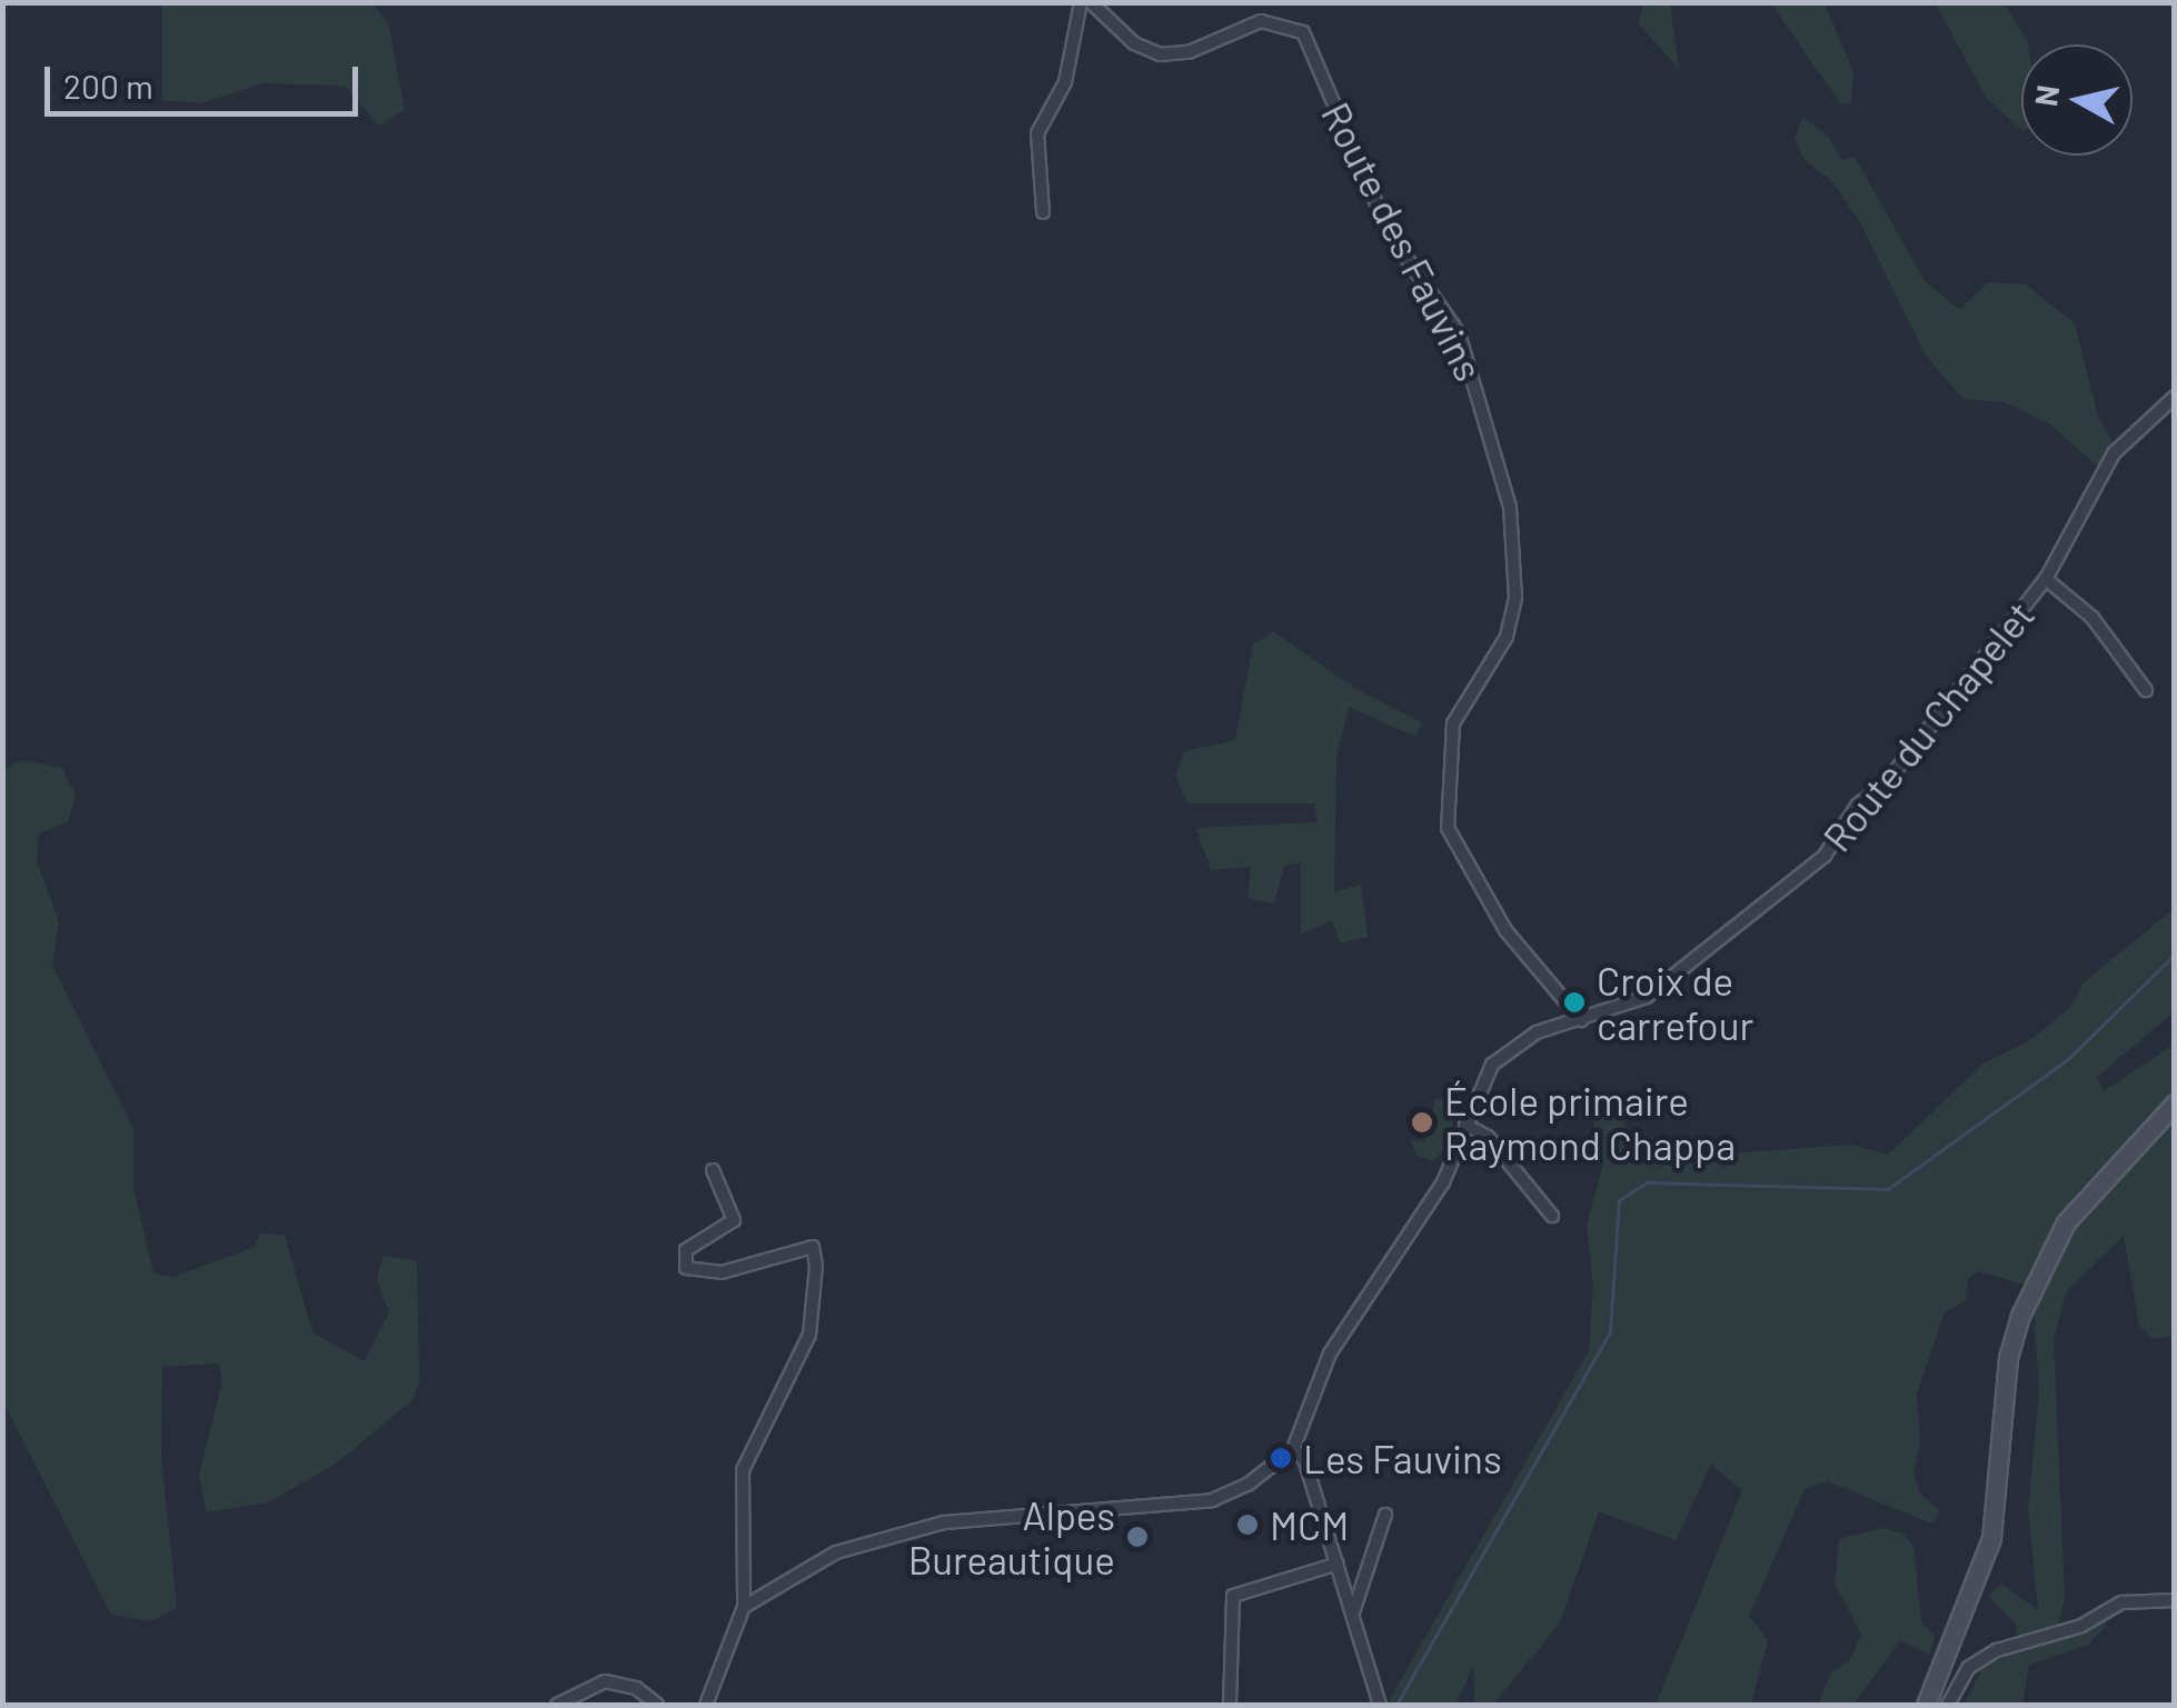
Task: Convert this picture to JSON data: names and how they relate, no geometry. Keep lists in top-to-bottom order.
{
  "streets": {
    "street": ["Route des Fauvins", "Route du Chapelet"]
  },
  "crossings": [
    ["Route des Fauvins", "Route du Chapelet"]
  ],
  "places": [
    "Croix de carrefour",
    "École primaire Raymond Chappa",
    "Les Fauvins",
    "MCM",
    "Alpes Bureautique"
  ],
  "scale_bar": "200 m",
  "north": "left"
}
